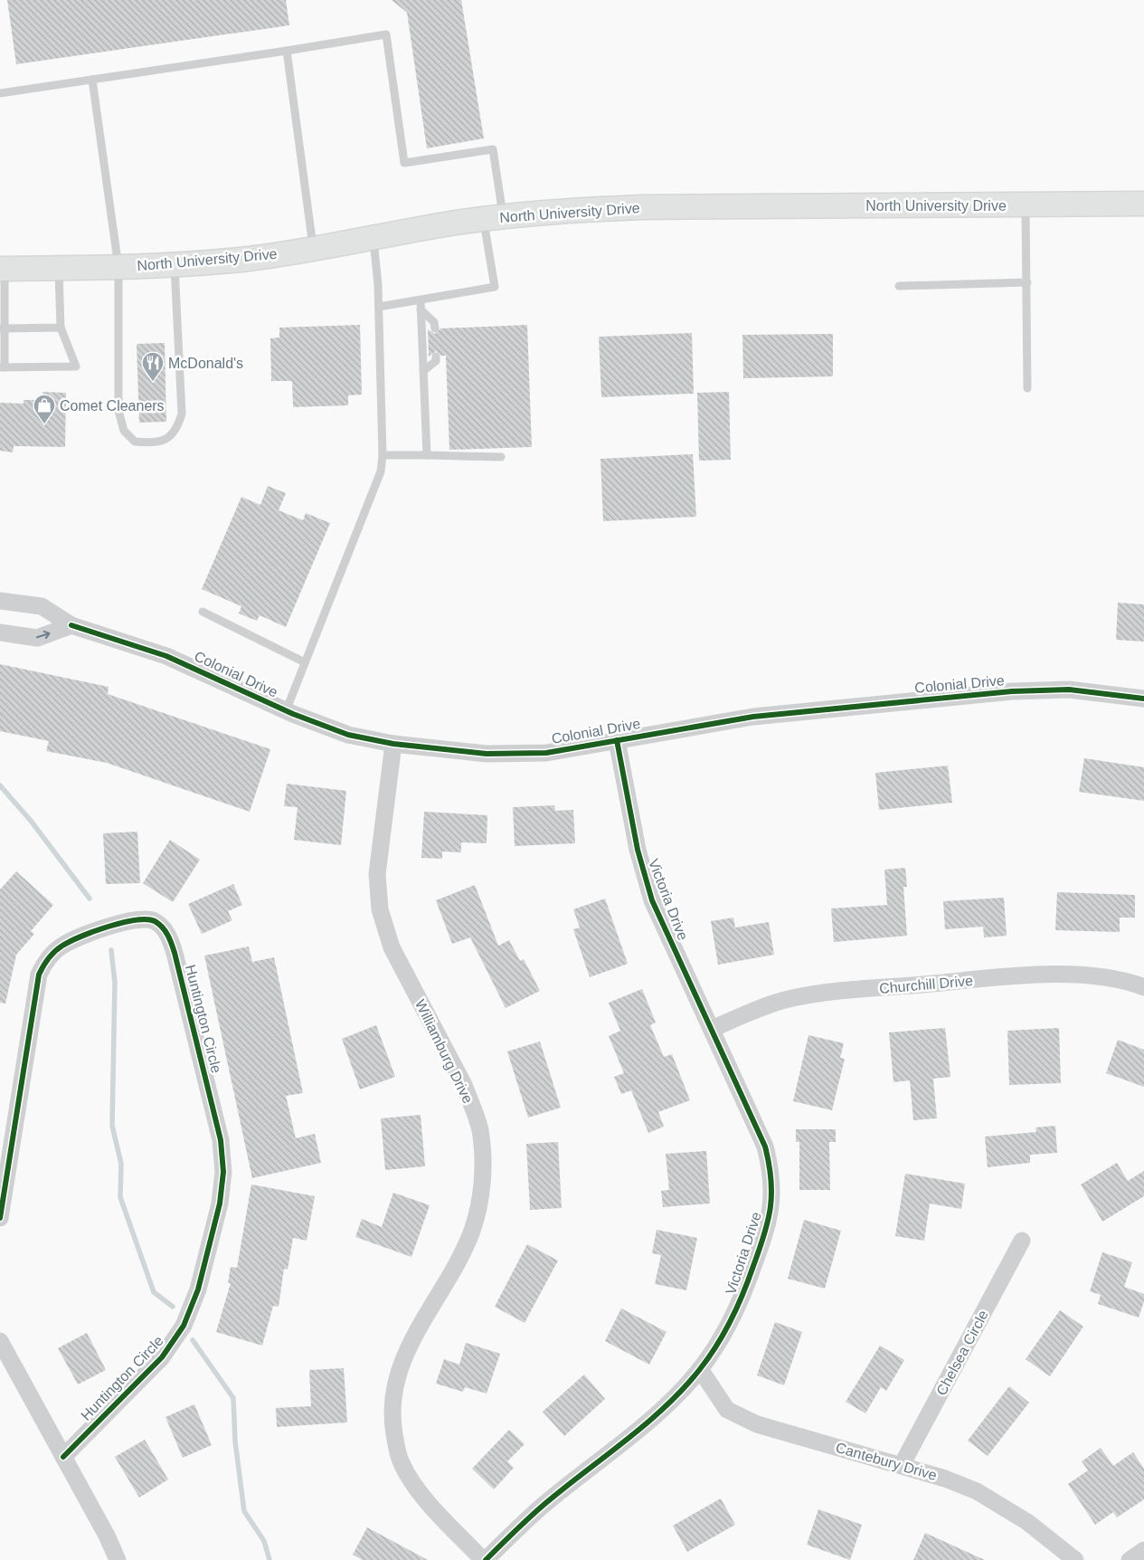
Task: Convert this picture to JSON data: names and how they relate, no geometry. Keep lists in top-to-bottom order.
{
  "streets": {
    "main road": ["North University Drive"],
    "street": [
      "Colonial Drive",
      "Victoria Drive",
      "Churchill Drive",
      "Huntington Circle",
      "Williamburg Drive",
      "Chelsea Circle",
      "Cantebury Drive"
    ]
  },
  "crossings": [
    ["Colonial Drive", "Victoria Drive"],
    ["Colonial Drive", "Williamburg Drive"],
    ["Victoria Drive", "Churchill Drive"],
    ["Victoria Drive", "Williamburg Drive"],
    ["Victoria Drive", "Cantebury Drive"],
    ["Chelsea Circle", "Cantebury Drive"]
  ],
  "places": {
    "restaurant": ["McDonald's"],
    "shop": ["Comet Cleaners"]
  }
}
